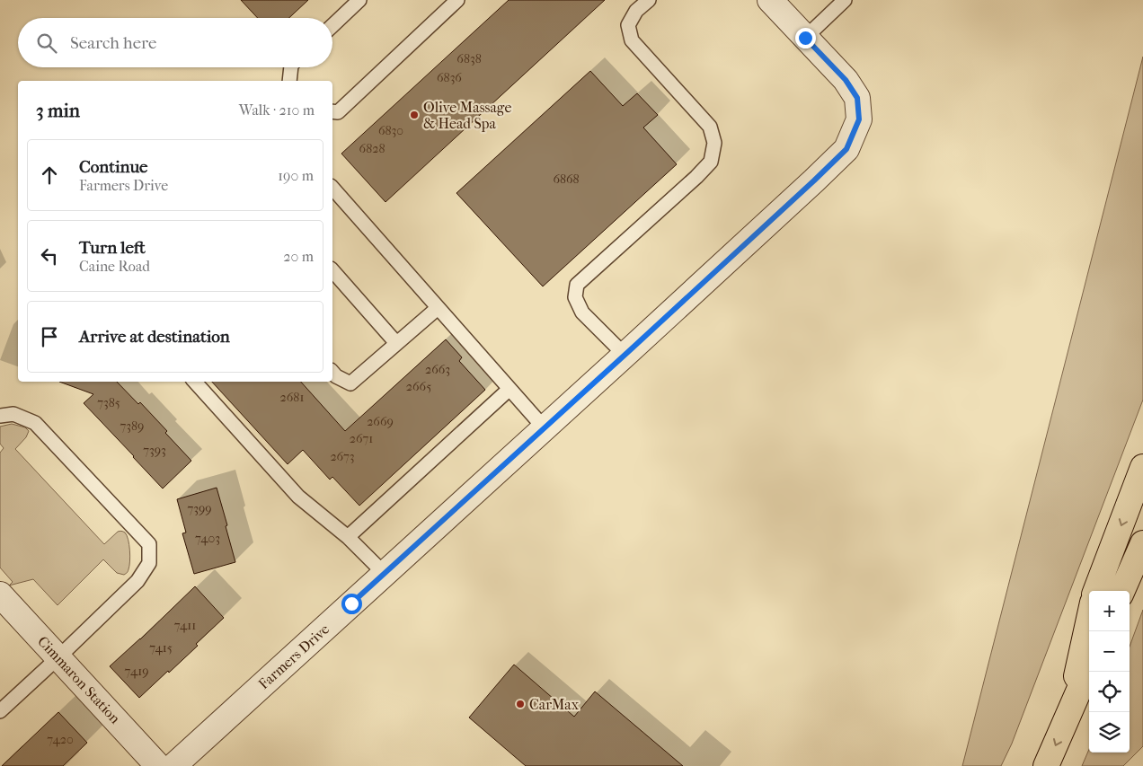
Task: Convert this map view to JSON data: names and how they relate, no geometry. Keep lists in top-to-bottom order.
{
  "streets": {
    "street": ["Farmers Drive", "Cimmaron Station"]
  },
  "places": ["Olive Massage & Head Spa", "CarMax"],
  "house_numbers": [
    "6838",
    "6836",
    "6830",
    "6828",
    "6868",
    "2663",
    "2665",
    "2681",
    "7385",
    "2669",
    "7389",
    "2671",
    "7393",
    "2673",
    "7399",
    "7403",
    "7411",
    "7415",
    "7419",
    "7420"
  ],
  "page": {
    "search": "Search here",
    "heading": ["3 min", "Walk · 210 m"],
    "list": [
      ["Continue", "Farmers Drive", "190 m"],
      ["Turn left", "Caine Road", "20 m"],
      "Arrive at destination"
    ],
    "map_buttons": ["+", "−"]
  }
}
